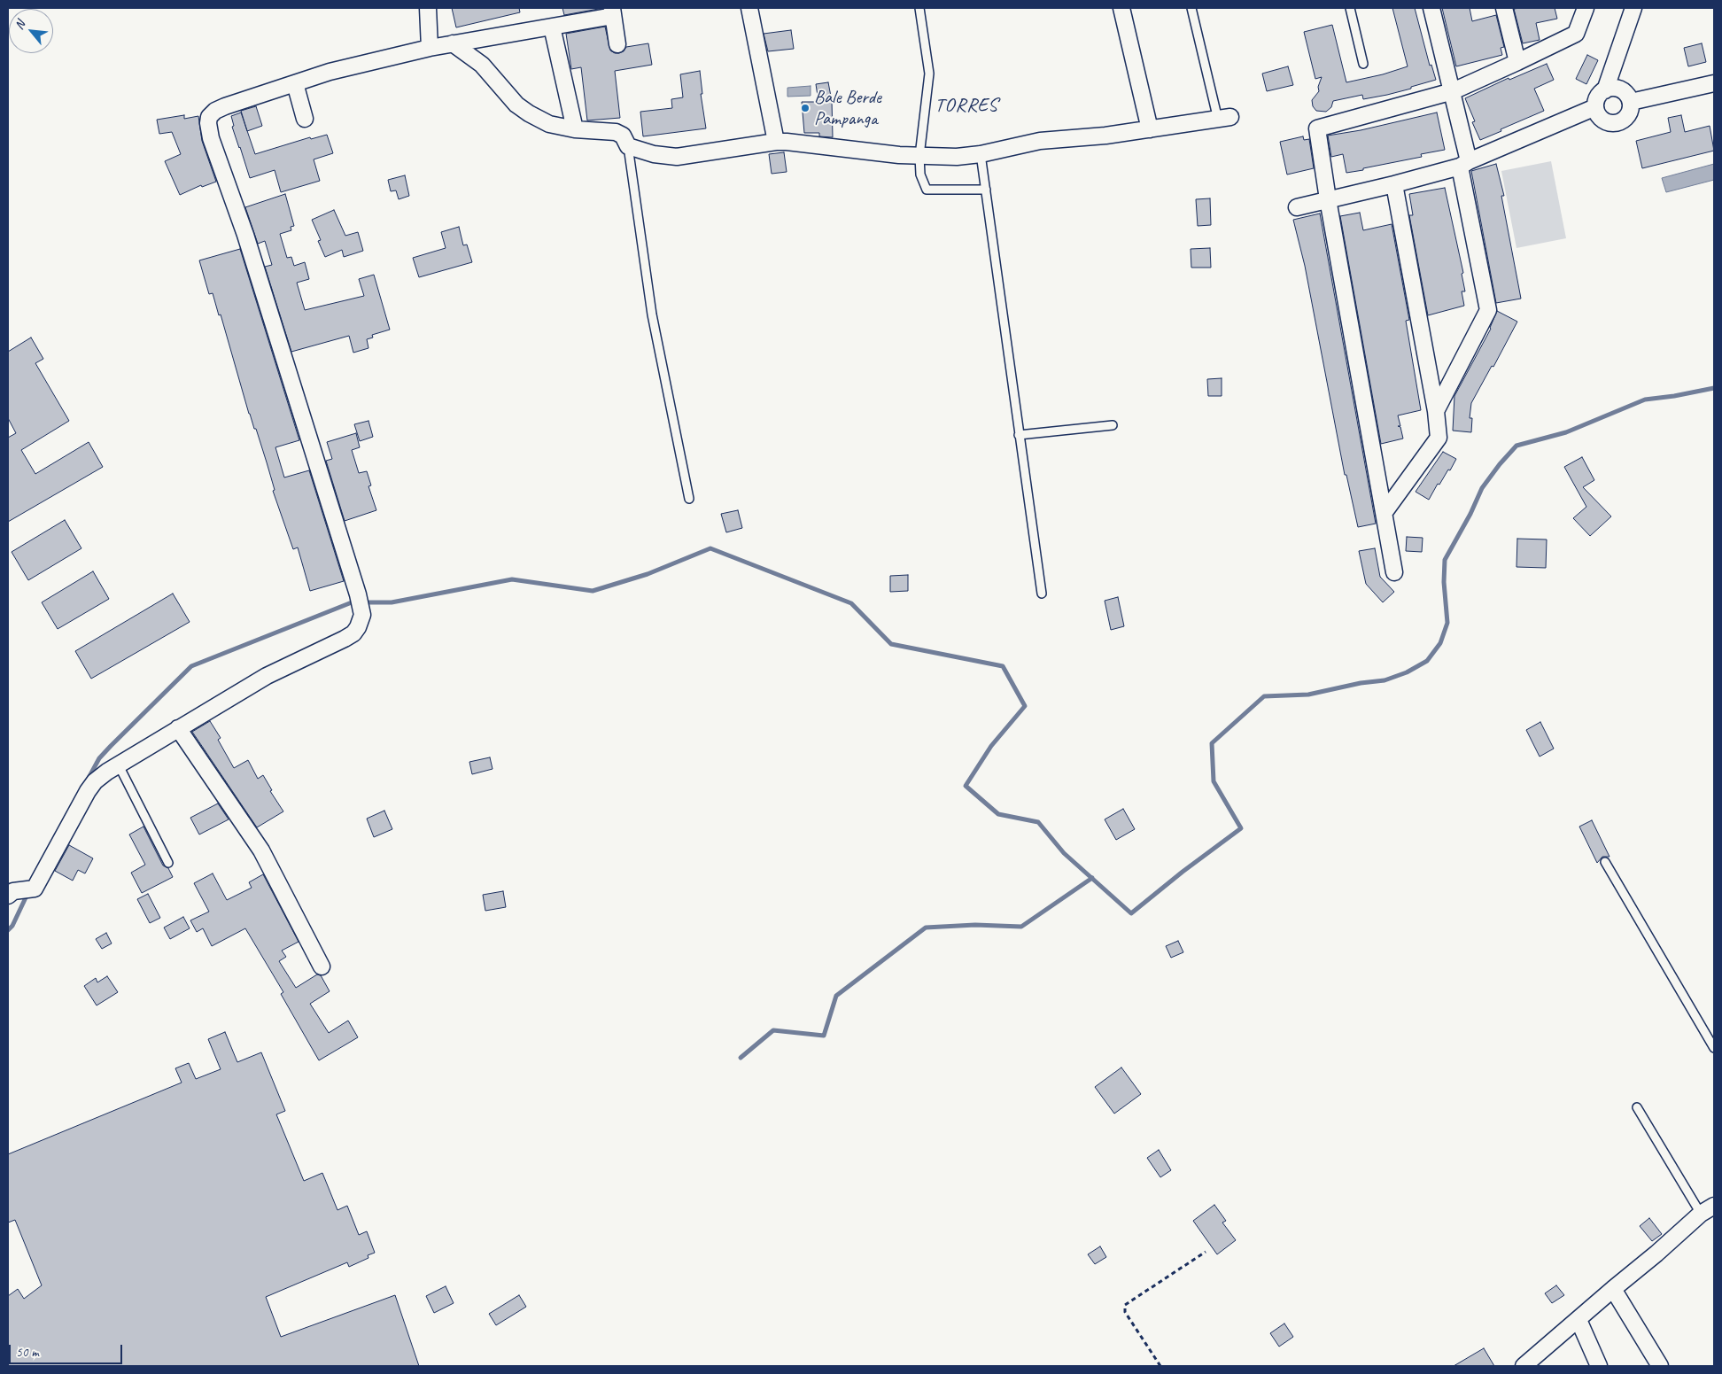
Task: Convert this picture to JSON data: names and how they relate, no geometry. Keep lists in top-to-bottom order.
{
  "districts": ["TORRES"],
  "places": ["Bale Berde Pampanga"],
  "scale_bar": "50 m",
  "north": "top left"
}
